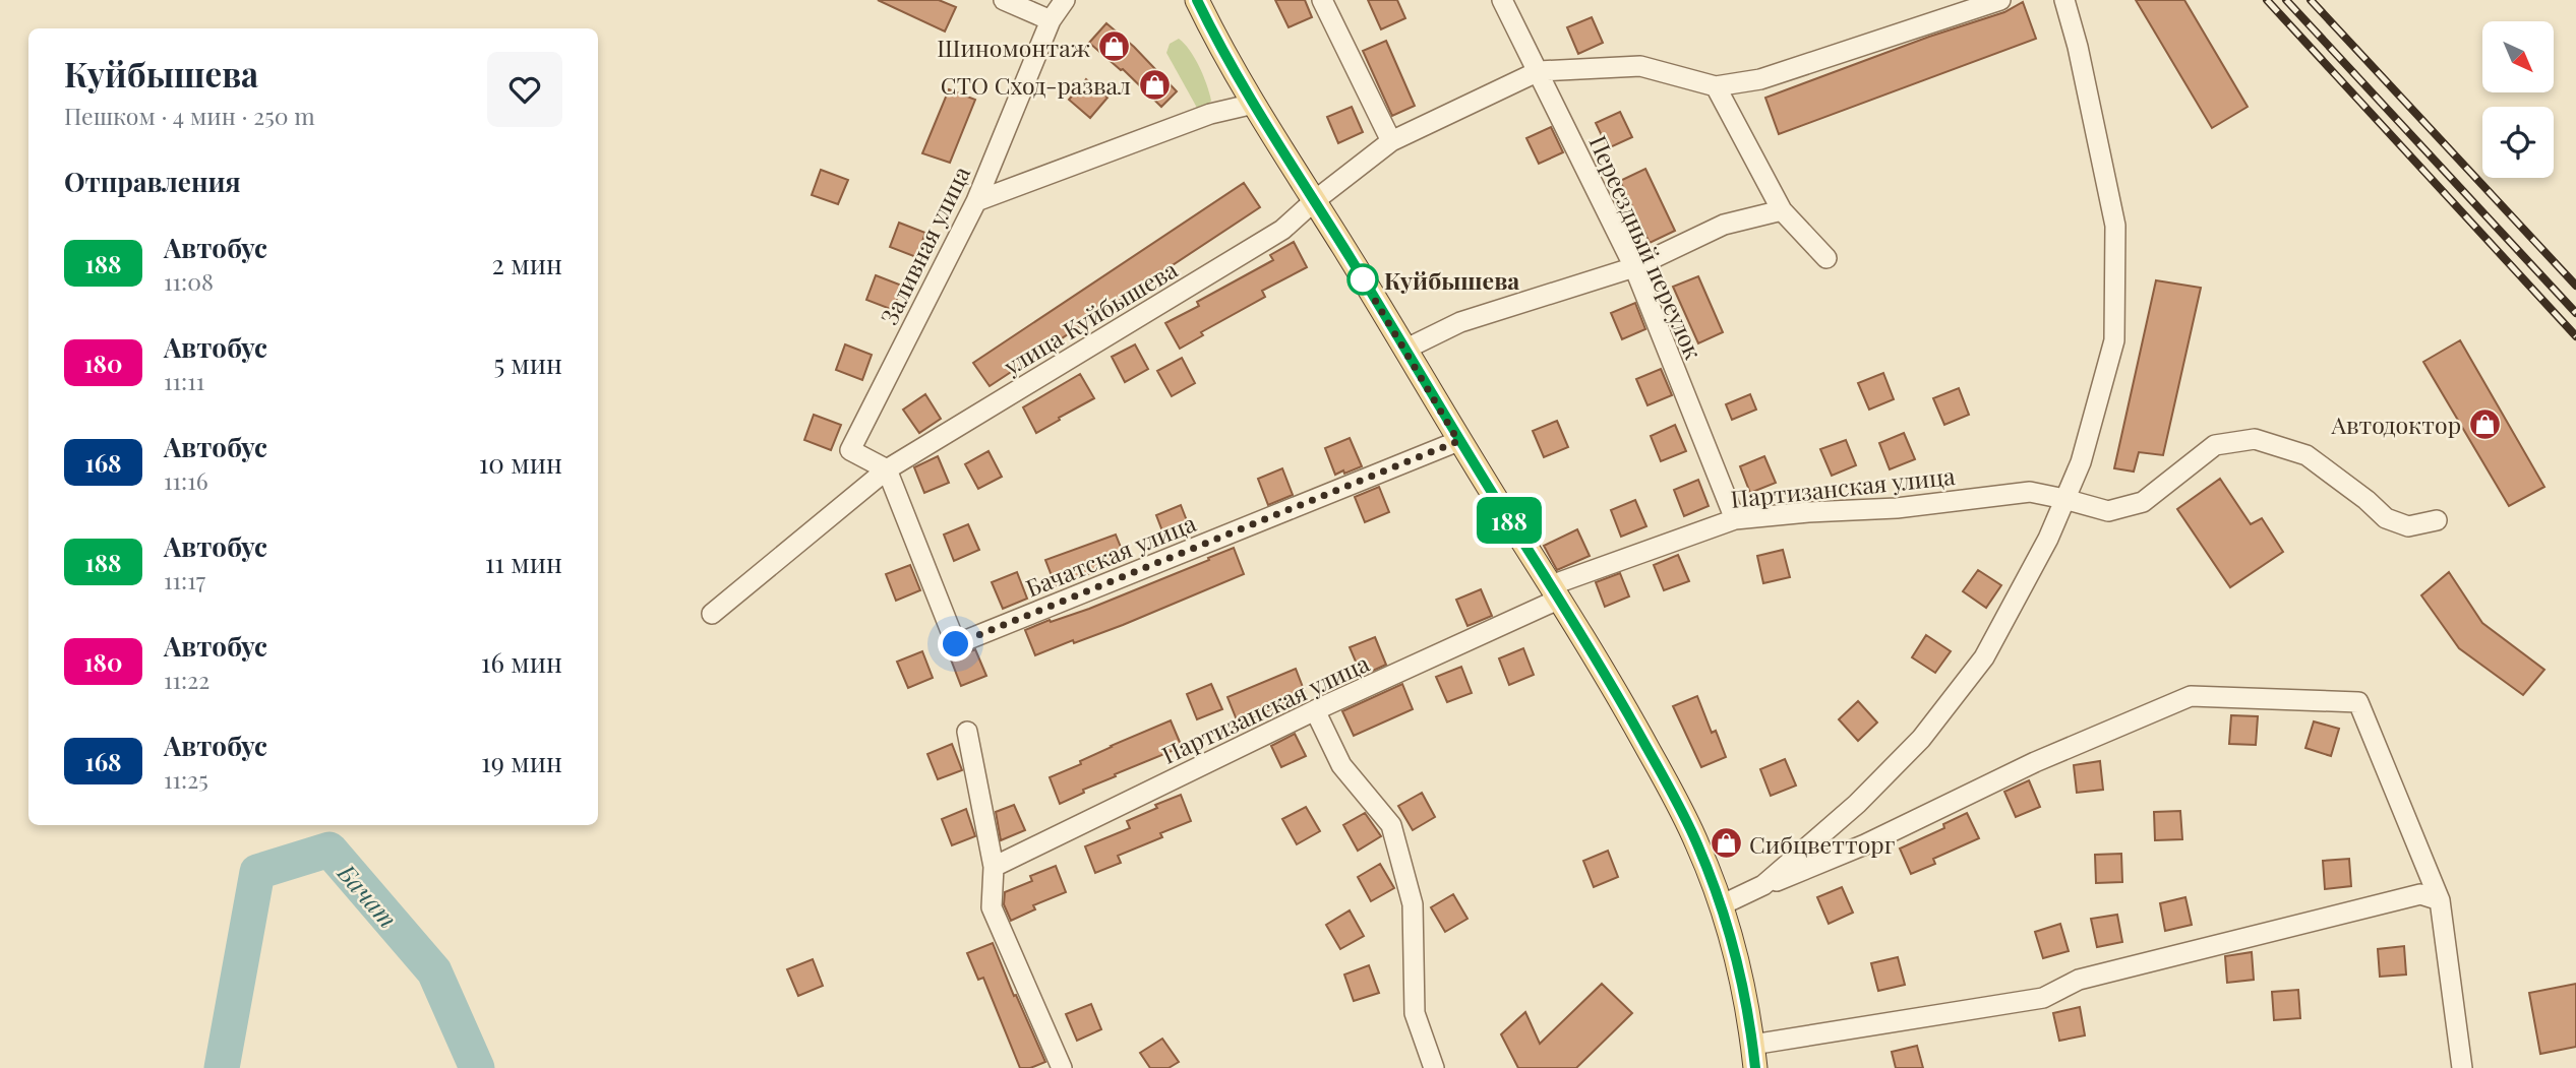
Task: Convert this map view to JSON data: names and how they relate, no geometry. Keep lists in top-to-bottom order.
{
  "streets": {
    "street": [
      "Заливная улица",
      "Переездный переулок",
      "улица Куйбышева",
      "Партизанская улица",
      "Бачатская улица"
    ]
  },
  "crossings": [
    ["Заливная улица", "улица Куйбышева"],
    ["Заливная улица", "Бачатская улица"],
    ["Переездный переулок", "улица Куйбышева"],
    ["Переездный переулок", "Партизанская улица"],
    ["улица Куйбышева", "Бачатская улица"]
  ],
  "water": ["Бачат"],
  "places": {
    "shop": [
      "Шиномонтаж",
      "СТО Сход-развал",
      "Автодоктор",
      "Сибцветторг"
    ],
    "other": ["Куйбышева"]
  },
  "lines": ["bus line 188"],
  "north": "bottom right",
  "page": {
    "on_map": "188",
    "heading": [
      ["Куйбышева", "Пешком · 4 мин · 250 m"],
      "Отправления"
    ],
    "list": [
      {
        "mark": "188",
        "name": "Автобус",
        "note": "11:08",
        "value": "2 мин"
      },
      {
        "mark": "180",
        "name": "Автобус",
        "note": "11:11",
        "value": "5 мин"
      },
      {
        "mark": "168",
        "name": "Автобус",
        "note": "11:16",
        "value": "10 мин"
      },
      {
        "mark": "188",
        "name": "Автобус",
        "note": "11:17",
        "value": "11 мин"
      },
      {
        "mark": "180",
        "name": "Автобус",
        "note": "11:22",
        "value": "16 мин"
      },
      {
        "mark": "168",
        "name": "Автобус",
        "note": "11:25",
        "value": "19 мин"
      }
    ]
  }
}
